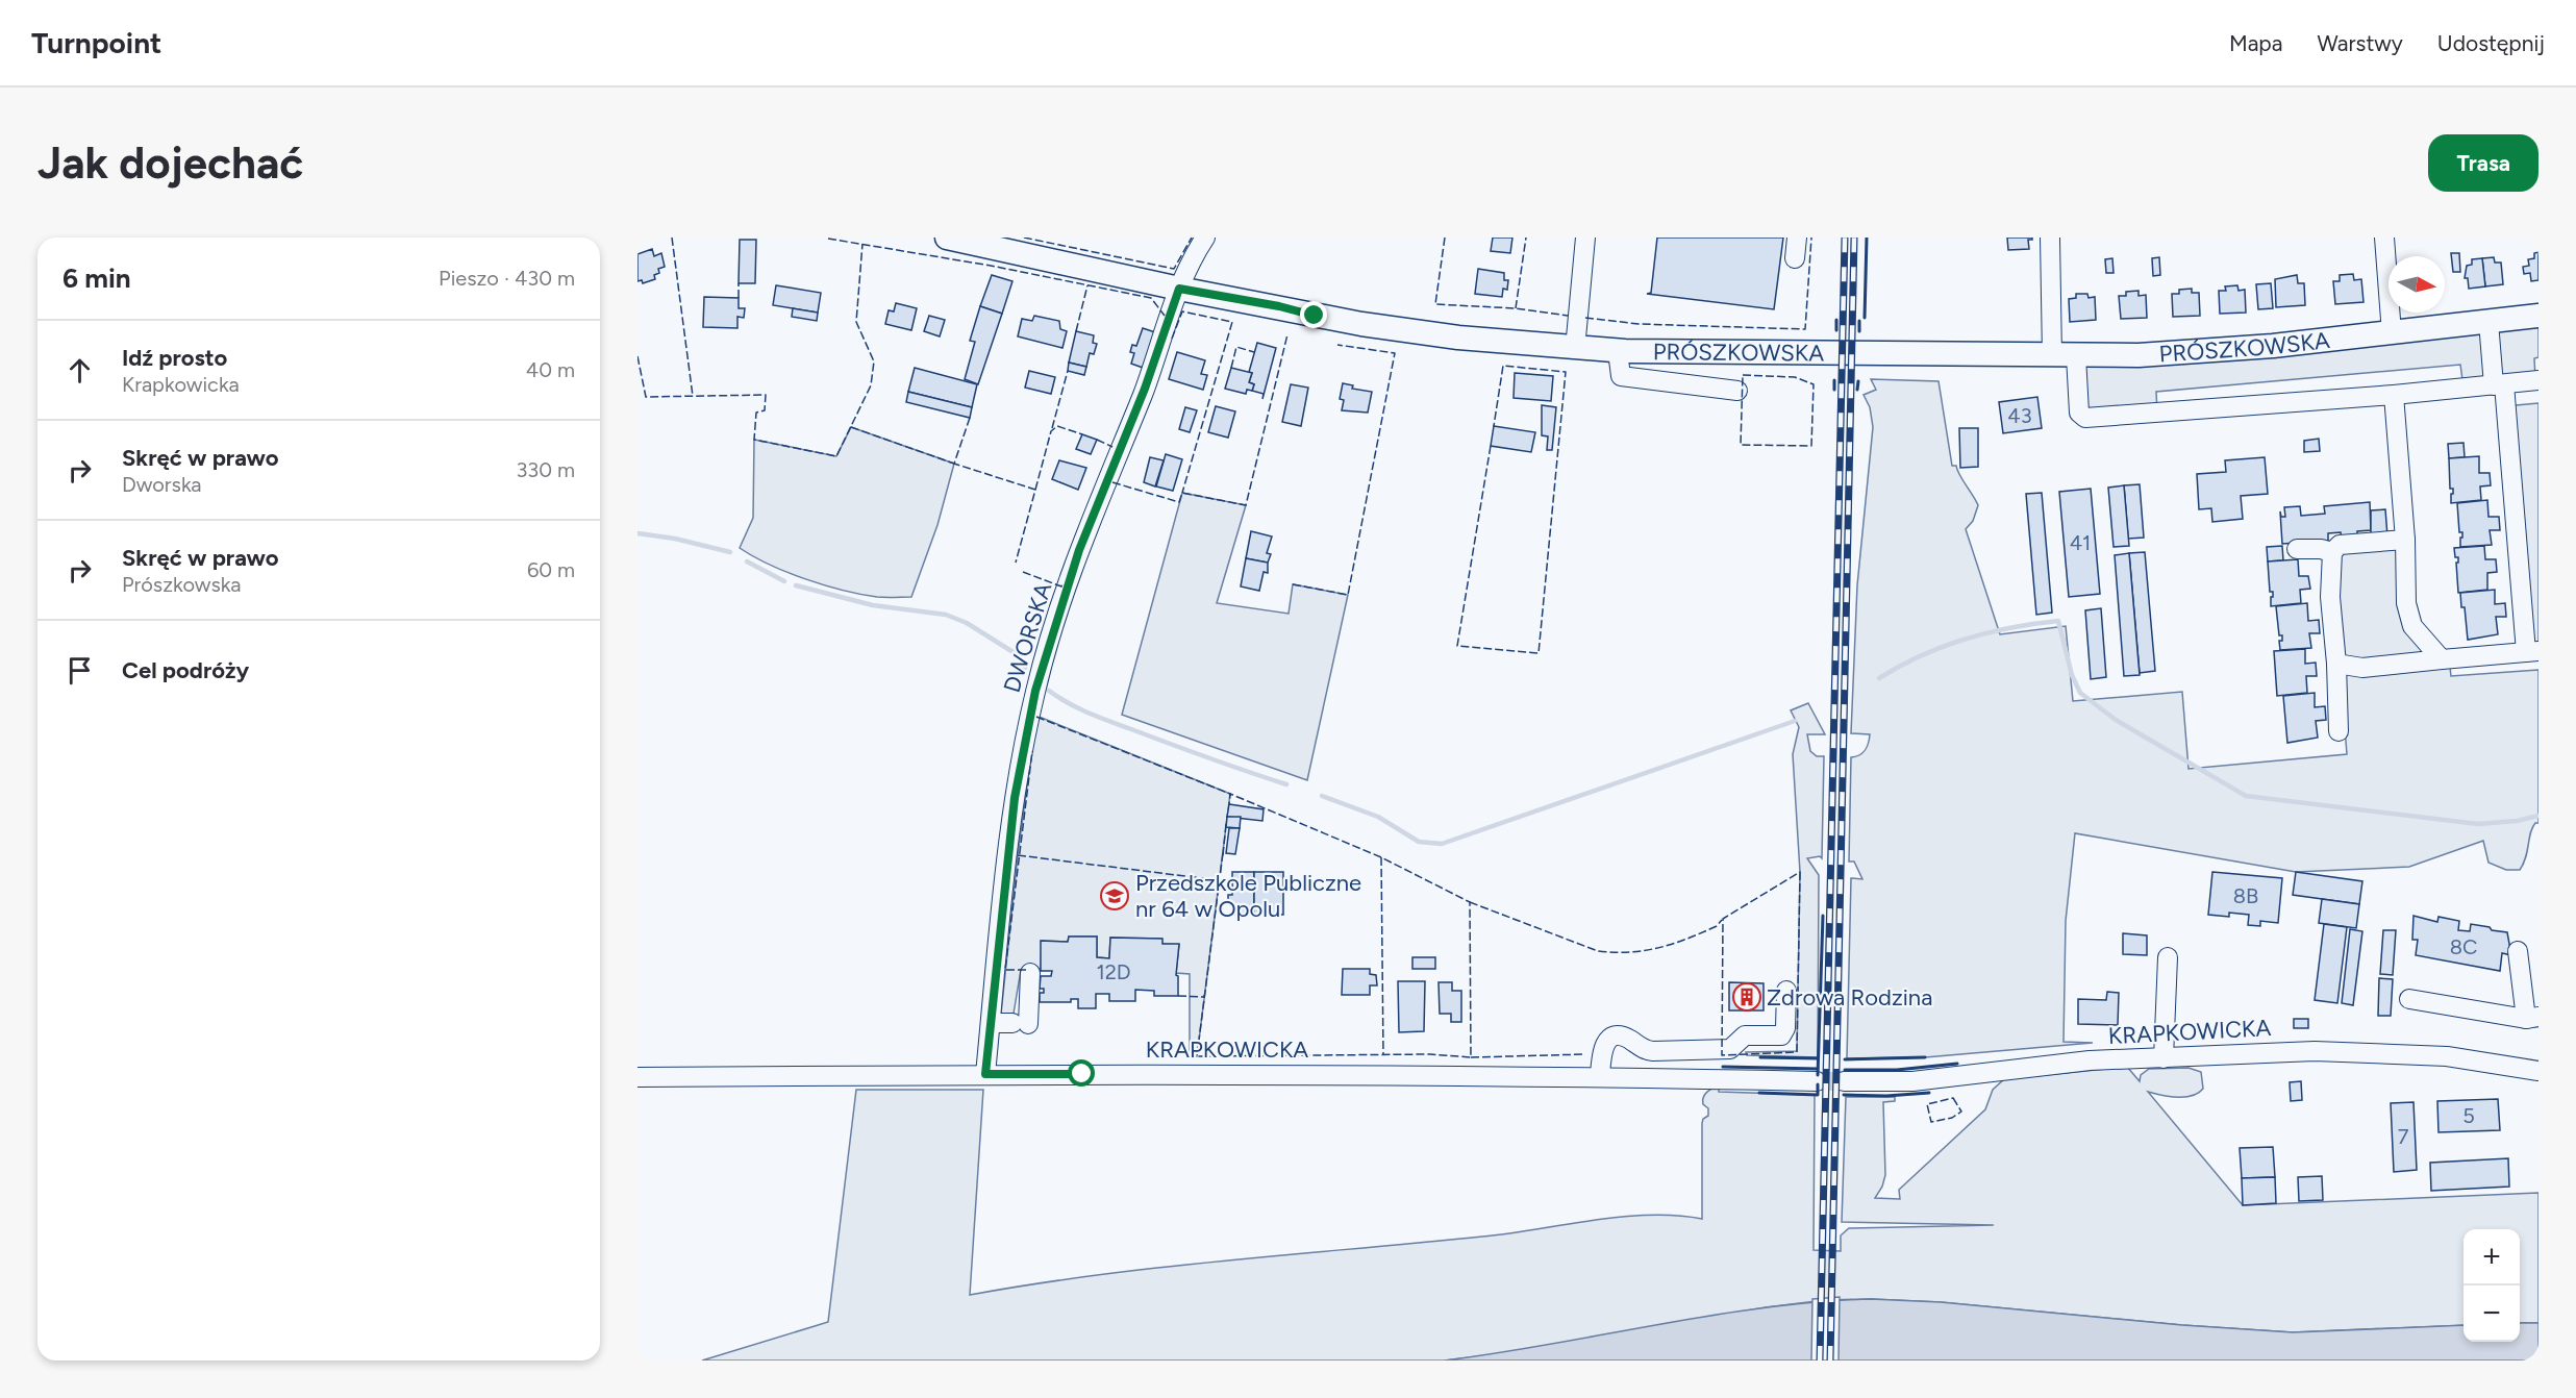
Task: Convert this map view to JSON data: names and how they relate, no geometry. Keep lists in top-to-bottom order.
{
  "streets": {
    "main road": ["PRÓSZKOWSKA"],
    "street": ["DWORSKA", "KRAPKOWICKA"]
  },
  "crossings": [
    ["PRÓSZKOWSKA", "DWORSKA"],
    ["DWORSKA", "KRAPKOWICKA"]
  ],
  "places": {
    "school or university": ["Przedszkole Publiczne nr 64 w Opolu"],
    "building": ["Zdrowa Rodzina"]
  },
  "house_numbers": [
    "43",
    "41",
    "8B",
    "8C",
    "12D",
    "5",
    "7"
  ],
  "north": "right",
  "page": {
    "header": "Turnpoint",
    "nav": ["Mapa", "Warstwy", "Udostępnij"],
    "buttons": "Trasa",
    "title": "Jak dojechać",
    "heading": ["6 min", "Pieszo · 430 m"],
    "list": [
      ["Idź prosto", "Krapkowicka", "40 m"],
      ["Skręć w prawo", "Dworska", "330 m"],
      ["Skręć w prawo", "Prószkowska", "60 m"],
      "Cel podróży"
    ],
    "map_buttons": ["+", "−"]
  }
}
